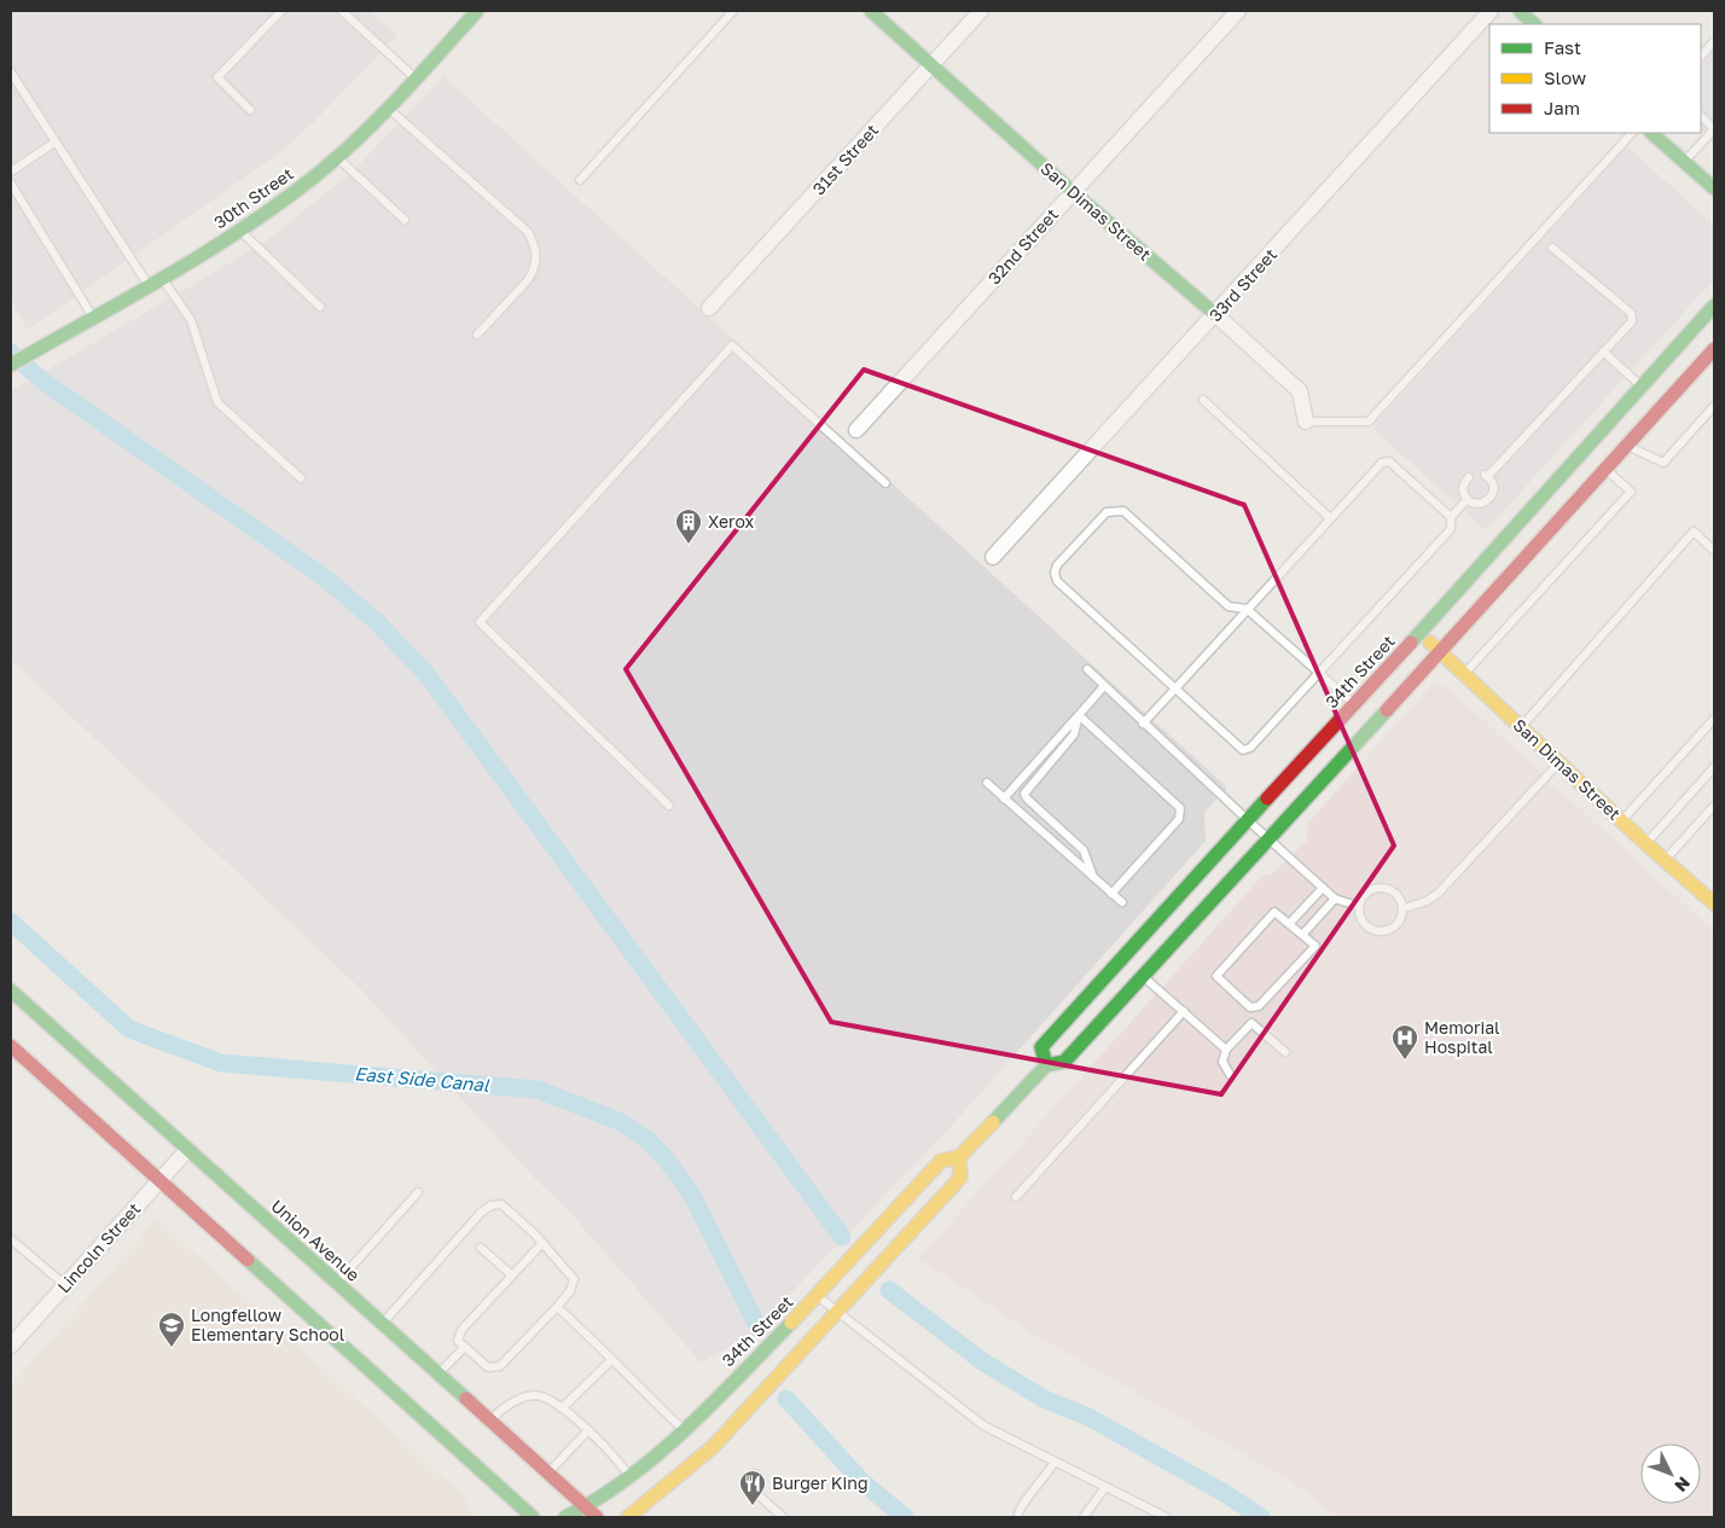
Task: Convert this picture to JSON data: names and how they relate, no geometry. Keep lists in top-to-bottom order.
{
  "streets": {
    "street": [
      "31st Street",
      "30th Street",
      "San Dimas Street",
      "32nd Street",
      "33rd Street",
      "34th Street",
      "Union Avenue",
      "Lincoln Street"
    ]
  },
  "crossings": [
    ["31st Street", "San Dimas Street"],
    ["San Dimas Street", "32nd Street"],
    ["San Dimas Street", "33rd Street"],
    ["San Dimas Street", "34th Street"],
    ["34th Street", "Union Avenue"],
    ["Union Avenue", "Lincoln Street"]
  ],
  "water": ["East Side Canal"],
  "places": {
    "building": ["Xerox"],
    "hospital": ["Memorial Hospital"],
    "school or university": ["Longfellow Elementary School"],
    "restaurant": ["Burger King"]
  },
  "legend": ["Fast", "Slow", "Jam"],
  "north": "bottom right"
}
